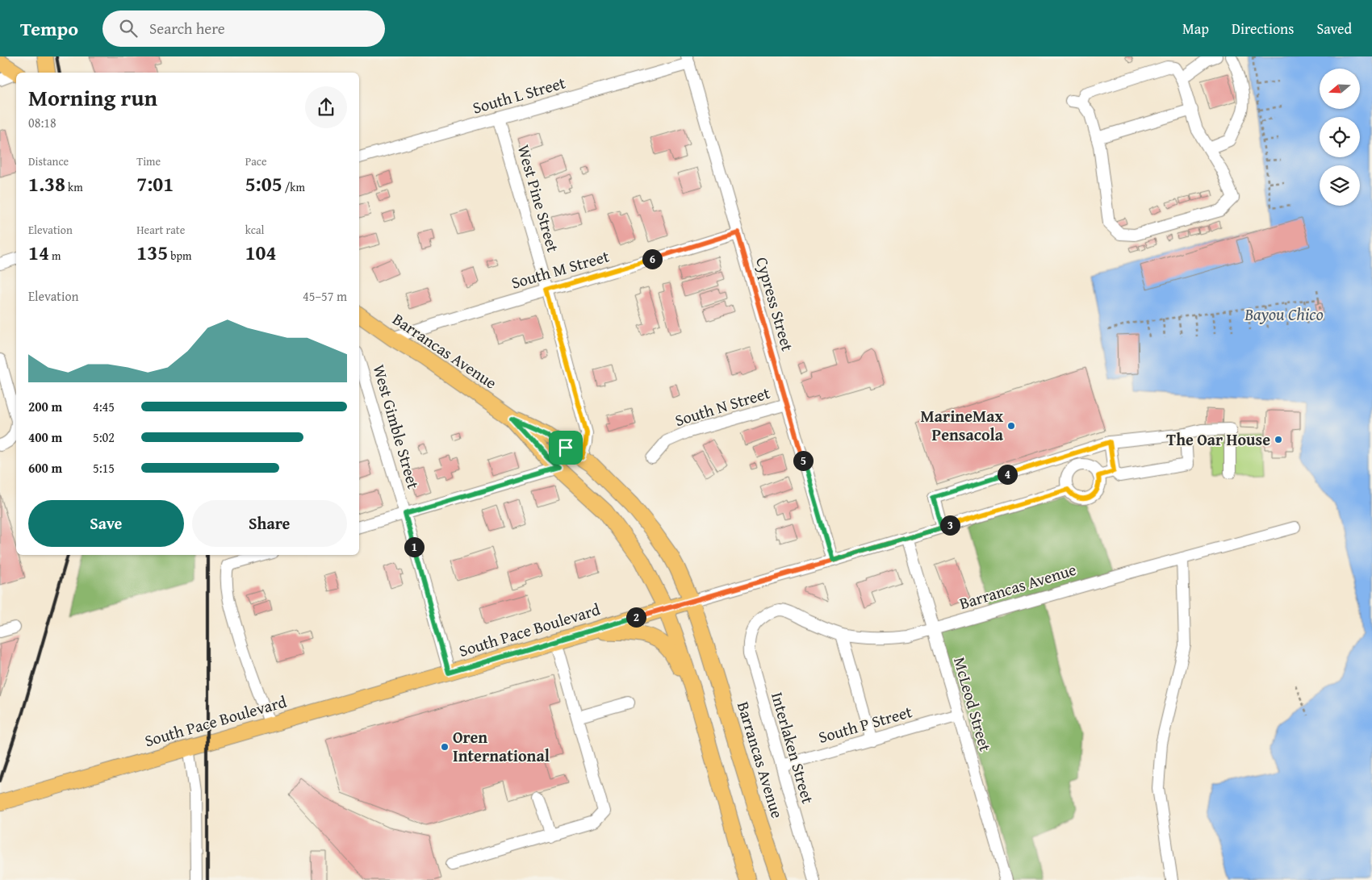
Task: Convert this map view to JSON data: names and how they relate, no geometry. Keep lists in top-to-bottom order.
{
  "streets": {
    "main road": ["Barrancas Avenue", "South Pace Boulevard"],
    "street": [
      "South L Street",
      "West Pine Street",
      "South M Street",
      "Cypress Street",
      "South N Street",
      "West Gimble Street",
      "McLeod Street",
      "South P Street",
      "Interlaken Street"
    ]
  },
  "crossings": [
    ["South L Street", "West Pine Street"],
    ["South L Street", "Cypress Street"],
    ["West Pine Street", "South M Street"],
    ["West Pine Street", "Barrancas Avenue"],
    ["South M Street", "Cypress Street"],
    ["South M Street", "Barrancas Avenue"],
    ["Cypress Street", "South N Street"],
    ["Cypress Street", "South Pace Boulevard"],
    ["Barrancas Avenue", "South Pace Boulevard"],
    ["Barrancas Avenue", "McLeod Street"],
    ["Barrancas Avenue", "Interlaken Street"],
    ["West Gimble Street", "South Pace Boulevard"],
    ["South Pace Boulevard", "McLeod Street"],
    ["McLeod Street", "South P Street"],
    ["South P Street", "Interlaken Street"]
  ],
  "water": ["Bayou Chico"],
  "places": ["MarineMax Pensacola", "The Oar House", "Oren International"],
  "north": "left",
  "page": {
    "header": "Tempo",
    "search": "Search here",
    "nav": ["Map", "Directions", "Saved"],
    "heading": ["Morning run", "08:18"],
    "stats": [
      ["Distance", "1.38 km"],
      ["Time", "7:01"],
      ["Pace", "5:05 /km"],
      ["Elevation", "14 m"],
      ["Heart rate", "135 bpm"],
      ["kcal", "104"]
    ],
    "pins": [
      "6",
      "5",
      "4",
      "3",
      "1",
      "2"
    ],
    "chart": ["Elevation", "45–57 m"],
    "list": [
      {
        "name": "200 m",
        "note": "4:45"
      },
      {
        "name": "400 m",
        "note": "5:02"
      },
      {
        "name": "600 m",
        "note": "5:15"
      }
    ],
    "buttons": ["Save", "Share"]
  }
}
